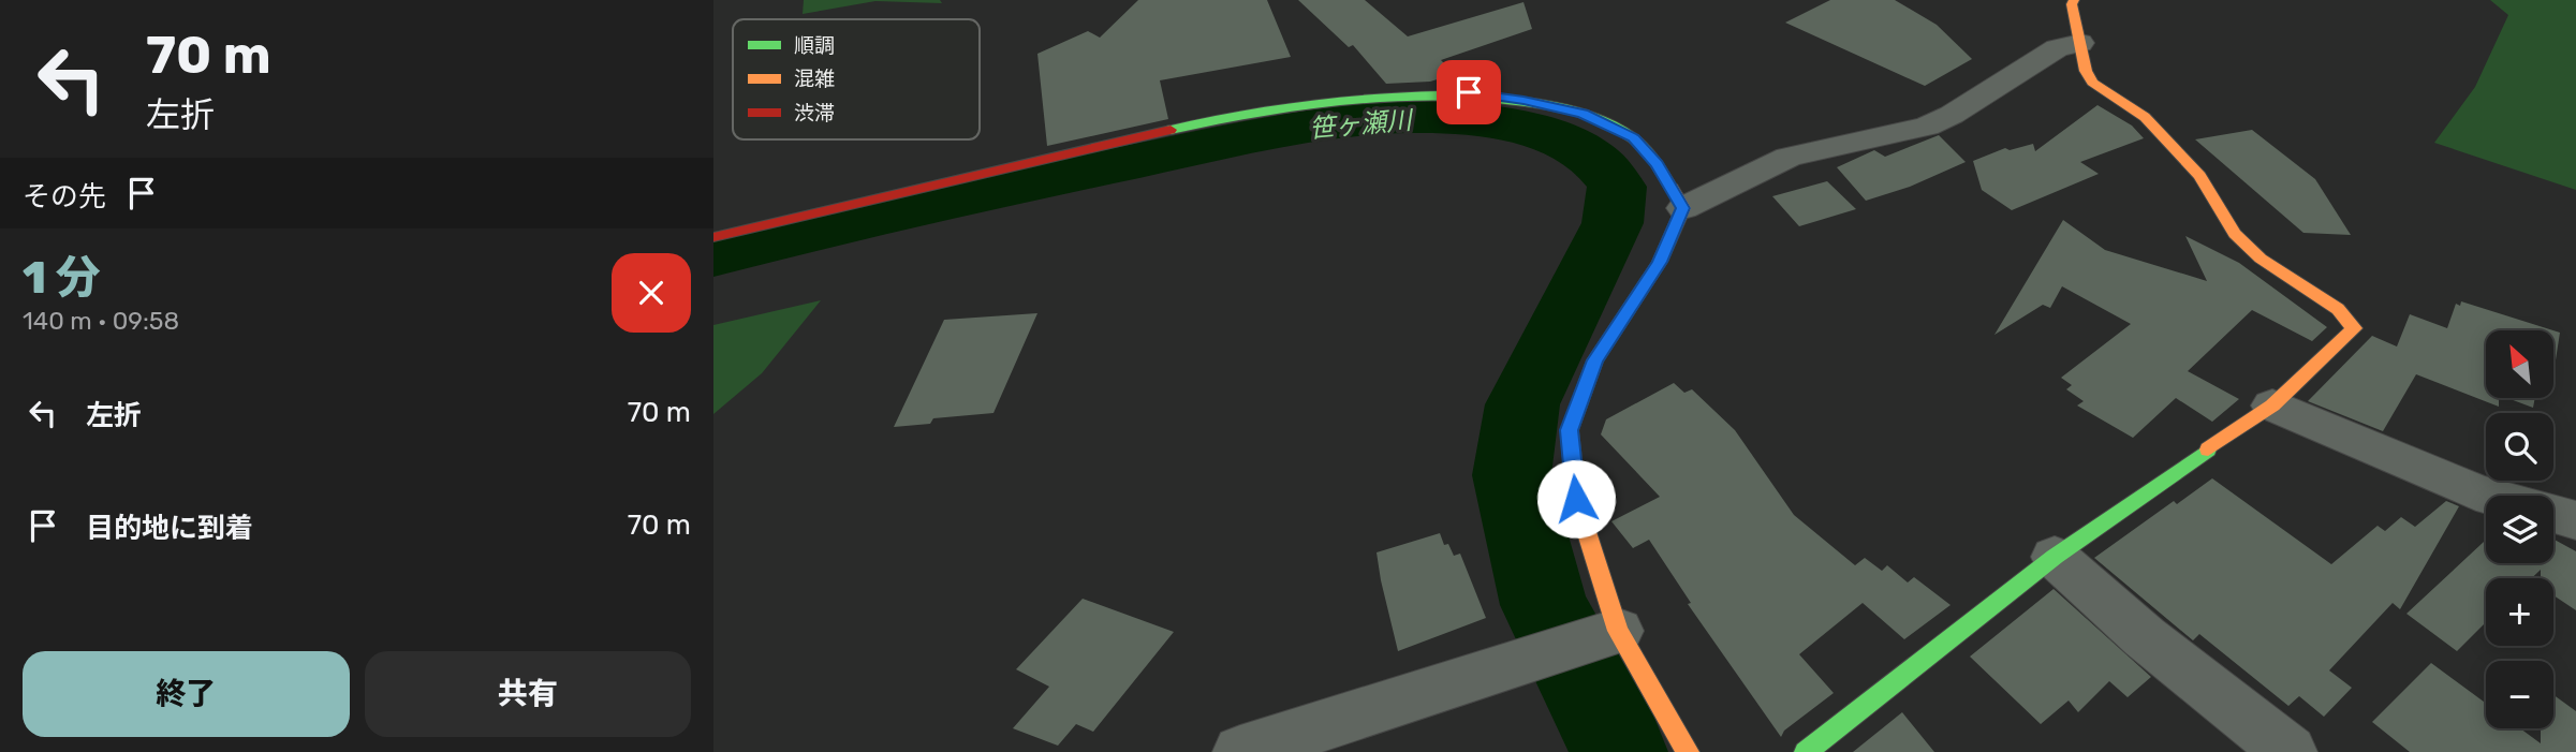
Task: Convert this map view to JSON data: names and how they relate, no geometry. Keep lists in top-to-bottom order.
{
  "water": ["笹ヶ瀬川"],
  "legend": ["順調", "混雑", "渋滞"],
  "north": "top left",
  "page": {
    "turn": ["70 m", "左折"],
    "then": "その先",
    "heading": ["1 分", "140 m · 09:58"],
    "map_buttons": ["+", "−"],
    "list": [
      {
        "name": "左折",
        "value": "70 m"
      },
      {
        "name": "目的地に到着",
        "value": "70 m"
      }
    ],
    "buttons": ["終了", "共有"]
  }
}
